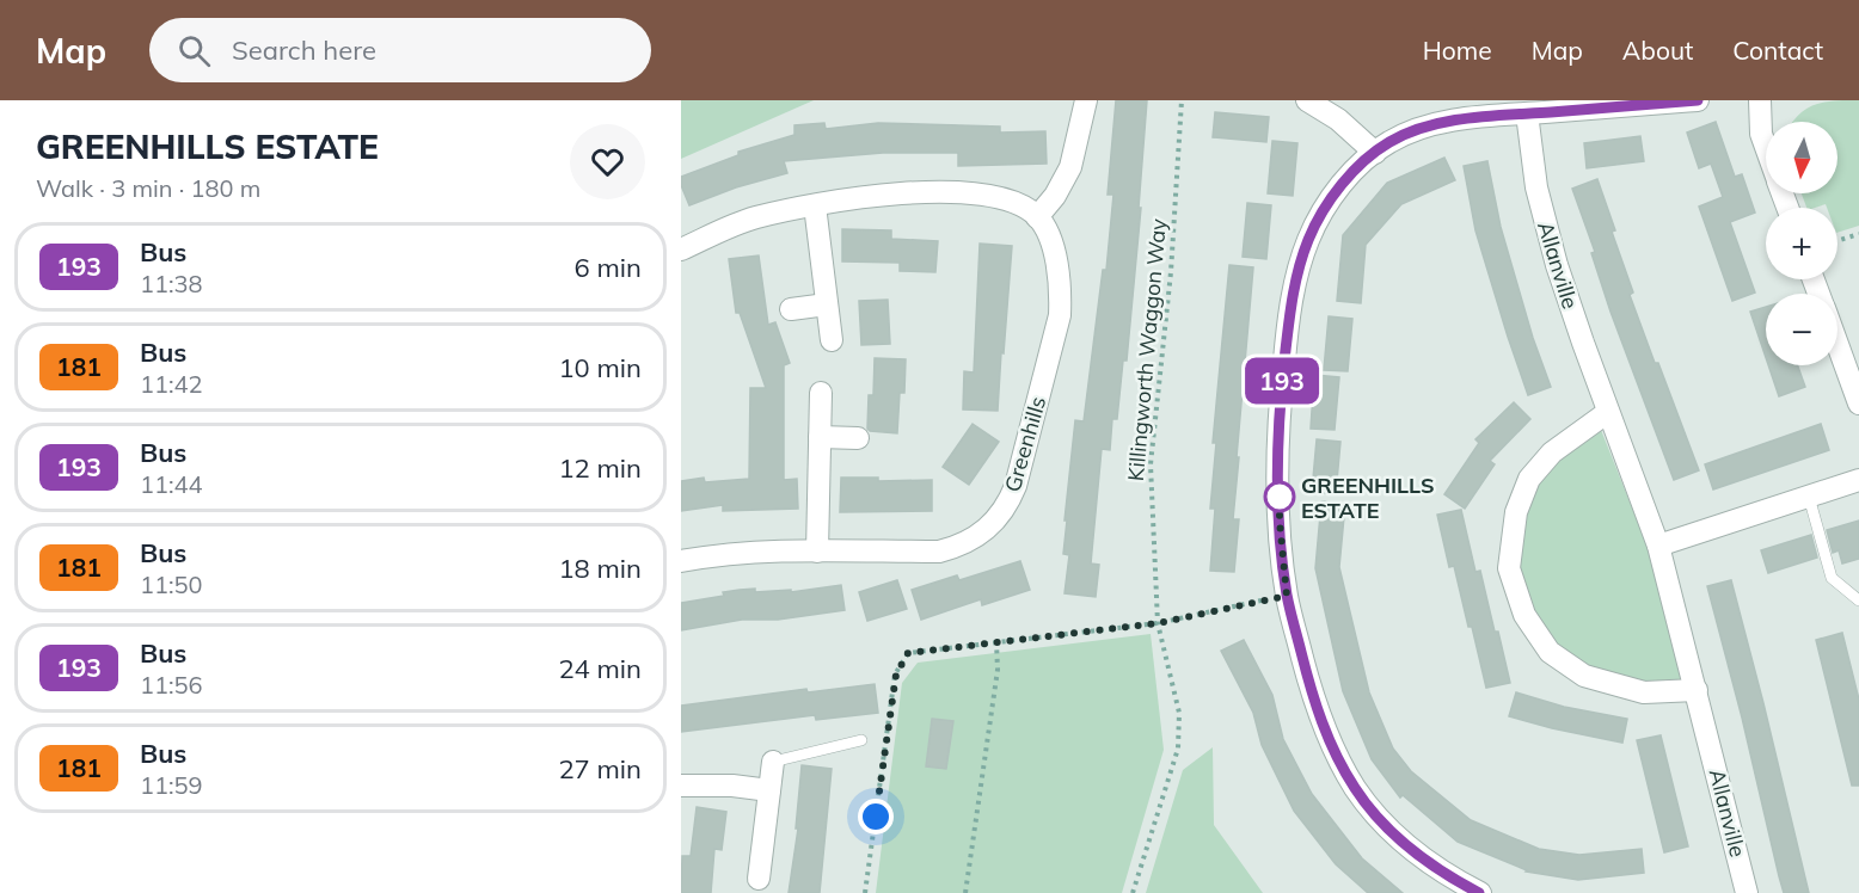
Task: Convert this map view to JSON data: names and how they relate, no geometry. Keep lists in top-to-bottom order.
{
  "streets": {
    "street": ["Allanville", "Greenhills"],
    "path": ["Killingworth Waggon Way"]
  },
  "places": ["GREENHILLS ESTATE"],
  "lines": ["bus line 193"],
  "north": "bottom",
  "page": {
    "header": "Map",
    "search": "Search here",
    "nav": [
      "Home",
      "Map",
      "About",
      "Contact"
    ],
    "heading": ["GREENHILLS ESTATE", "Walk · 3 min · 180 m"],
    "on_map": "193",
    "map_buttons": ["+", "−"],
    "list": [
      {
        "mark": "193",
        "name": "Bus",
        "note": "11:38",
        "value": "6 min"
      },
      {
        "mark": "181",
        "name": "Bus",
        "note": "11:42",
        "value": "10 min"
      },
      {
        "mark": "193",
        "name": "Bus",
        "note": "11:44",
        "value": "12 min"
      },
      {
        "mark": "181",
        "name": "Bus",
        "note": "11:50",
        "value": "18 min"
      },
      {
        "mark": "193",
        "name": "Bus",
        "note": "11:56",
        "value": "24 min"
      },
      {
        "mark": "181",
        "name": "Bus",
        "note": "11:59",
        "value": "27 min"
      }
    ]
  }
}
